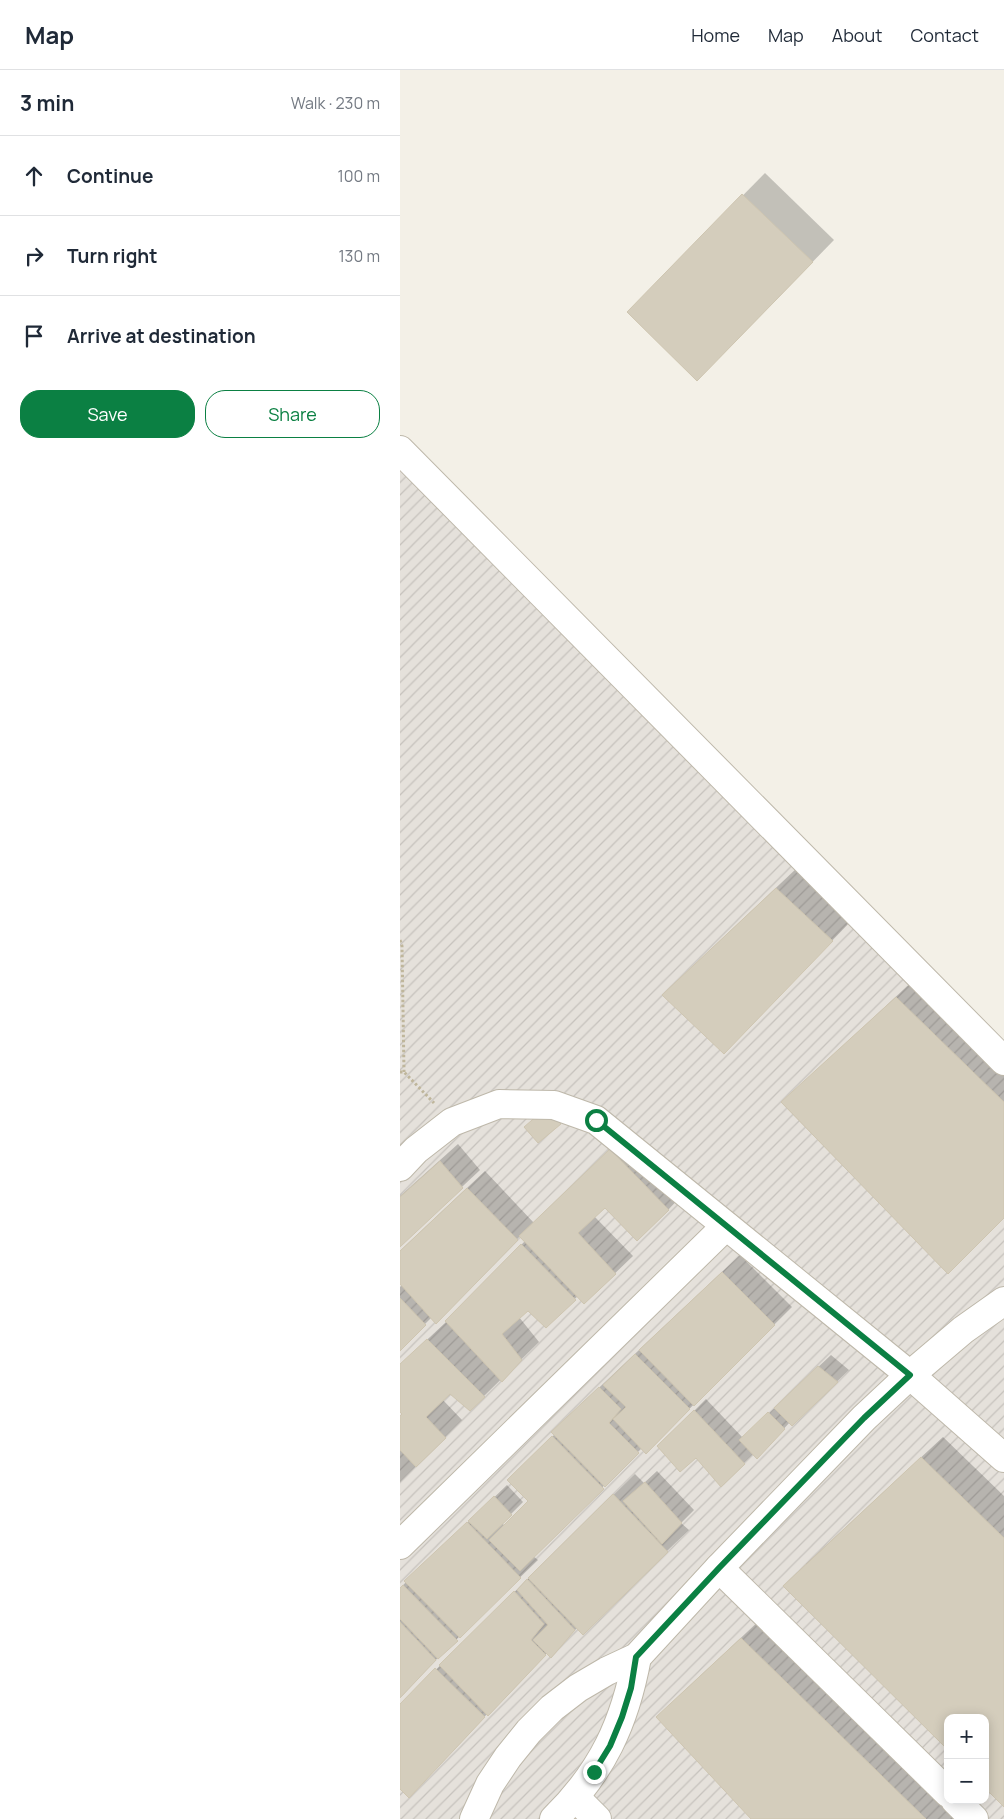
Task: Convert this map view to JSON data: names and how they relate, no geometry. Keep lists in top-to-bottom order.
{
  "page": {
    "header": "Map",
    "nav": [
      "Home",
      "Map",
      "About",
      "Contact"
    ],
    "heading": ["3 min", "Walk · 230 m"],
    "list": [
      ["Continue", "100 m"],
      ["Turn right", "130 m"],
      "Arrive at destination"
    ],
    "buttons": ["Save", "Share"],
    "map_buttons": ["+", "−"]
  }
}
